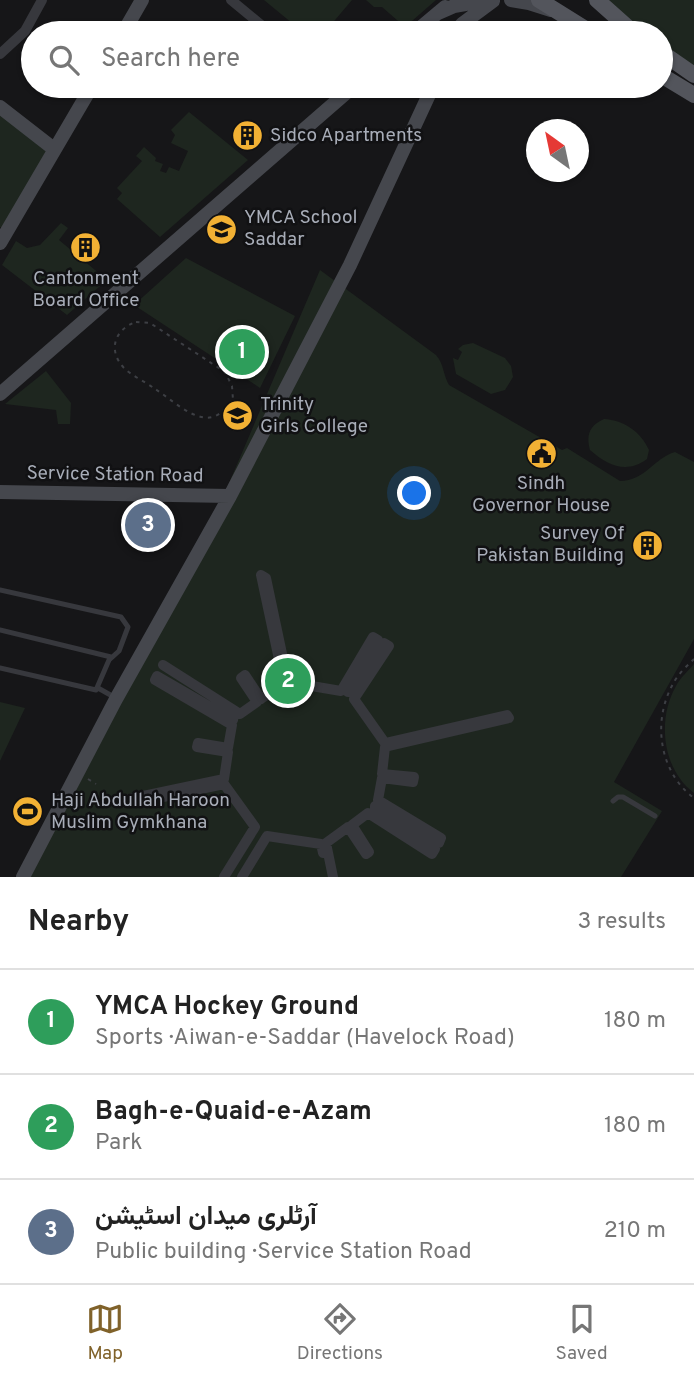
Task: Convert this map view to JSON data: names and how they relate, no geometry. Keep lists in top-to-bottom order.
{
  "streets": {
    "main road": ["Service Station Road"]
  },
  "places": {
    "building": ["Sidco Apartments", "Cantonment Board Office", "Survey Of Pakistan Building"],
    "school or university": ["YMCA School Saddar", "Trinity Girls College"],
    "public building": ["Sindh Governor House"],
    "sports": ["Haji Abdullah Haroon Muslim Gymkhana"]
  },
  "north": "top left",
  "page": {
    "search": "Search here",
    "pins": ["1", "3", "2"],
    "heading": ["Nearby", "3 results"],
    "list": [
      {
        "mark": "1",
        "name": "YMCA Hockey Ground",
        "note": "Sports · Aiwan-e-Saddar (Havelock Road)",
        "value": "180 m"
      },
      {
        "mark": "2",
        "name": "Bagh-e-Quaid-e-Azam",
        "note": "Park",
        "value": "180 m"
      },
      {
        "mark": "3",
        "name": "آرٹلری میدان اسٹیشن",
        "note": "Public building · Service Station Road",
        "value": "210 m"
      }
    ],
    "nav": ["Map", "Directions", "Saved"]
  }
}
